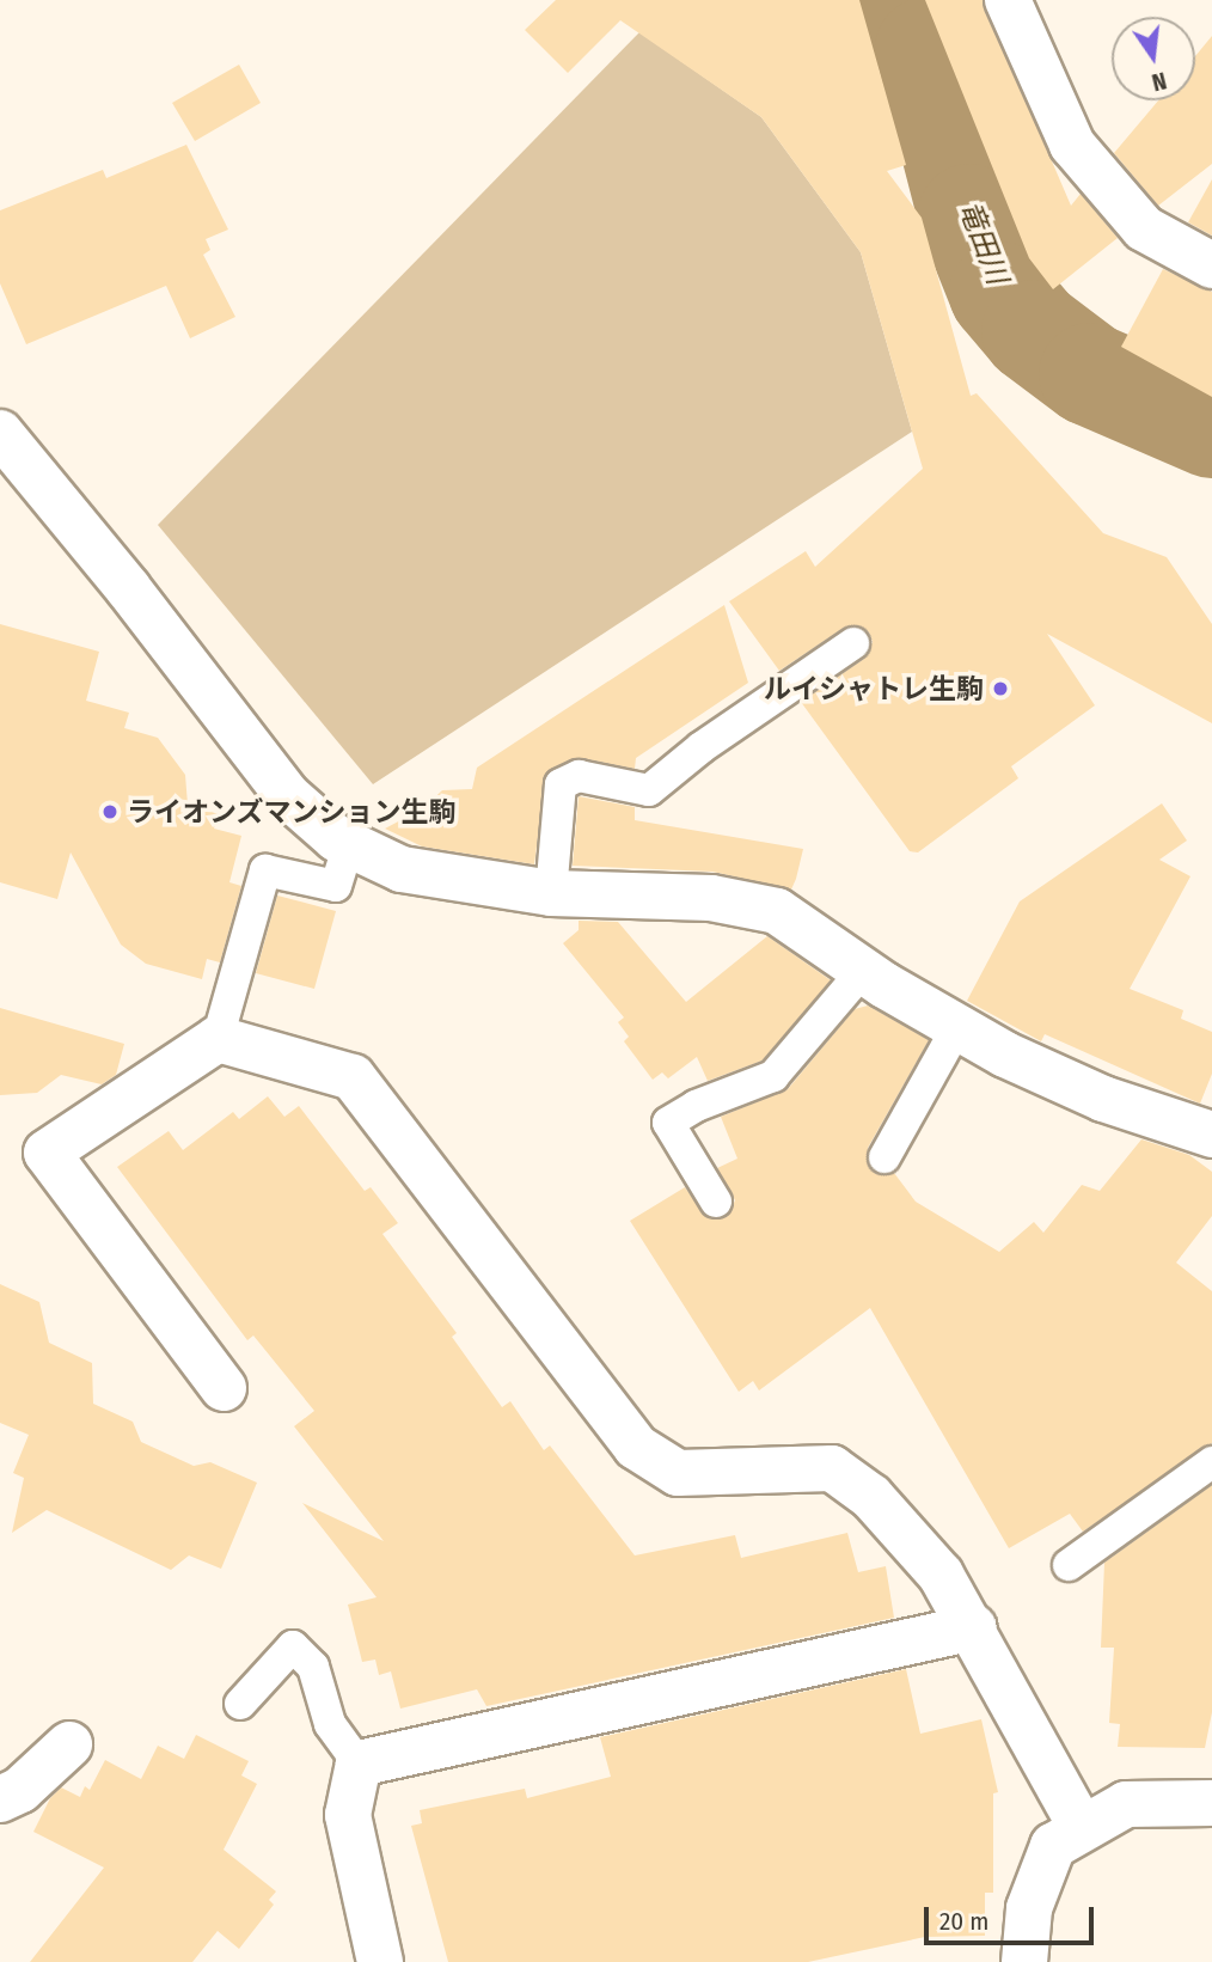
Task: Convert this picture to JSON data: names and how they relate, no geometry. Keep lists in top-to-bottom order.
{
  "water": ["竜田川"],
  "places": ["ルイシャトレ生駒", "ライオンズマンション生駒"],
  "scale_bar": "20 m",
  "north": "bottom"
}
